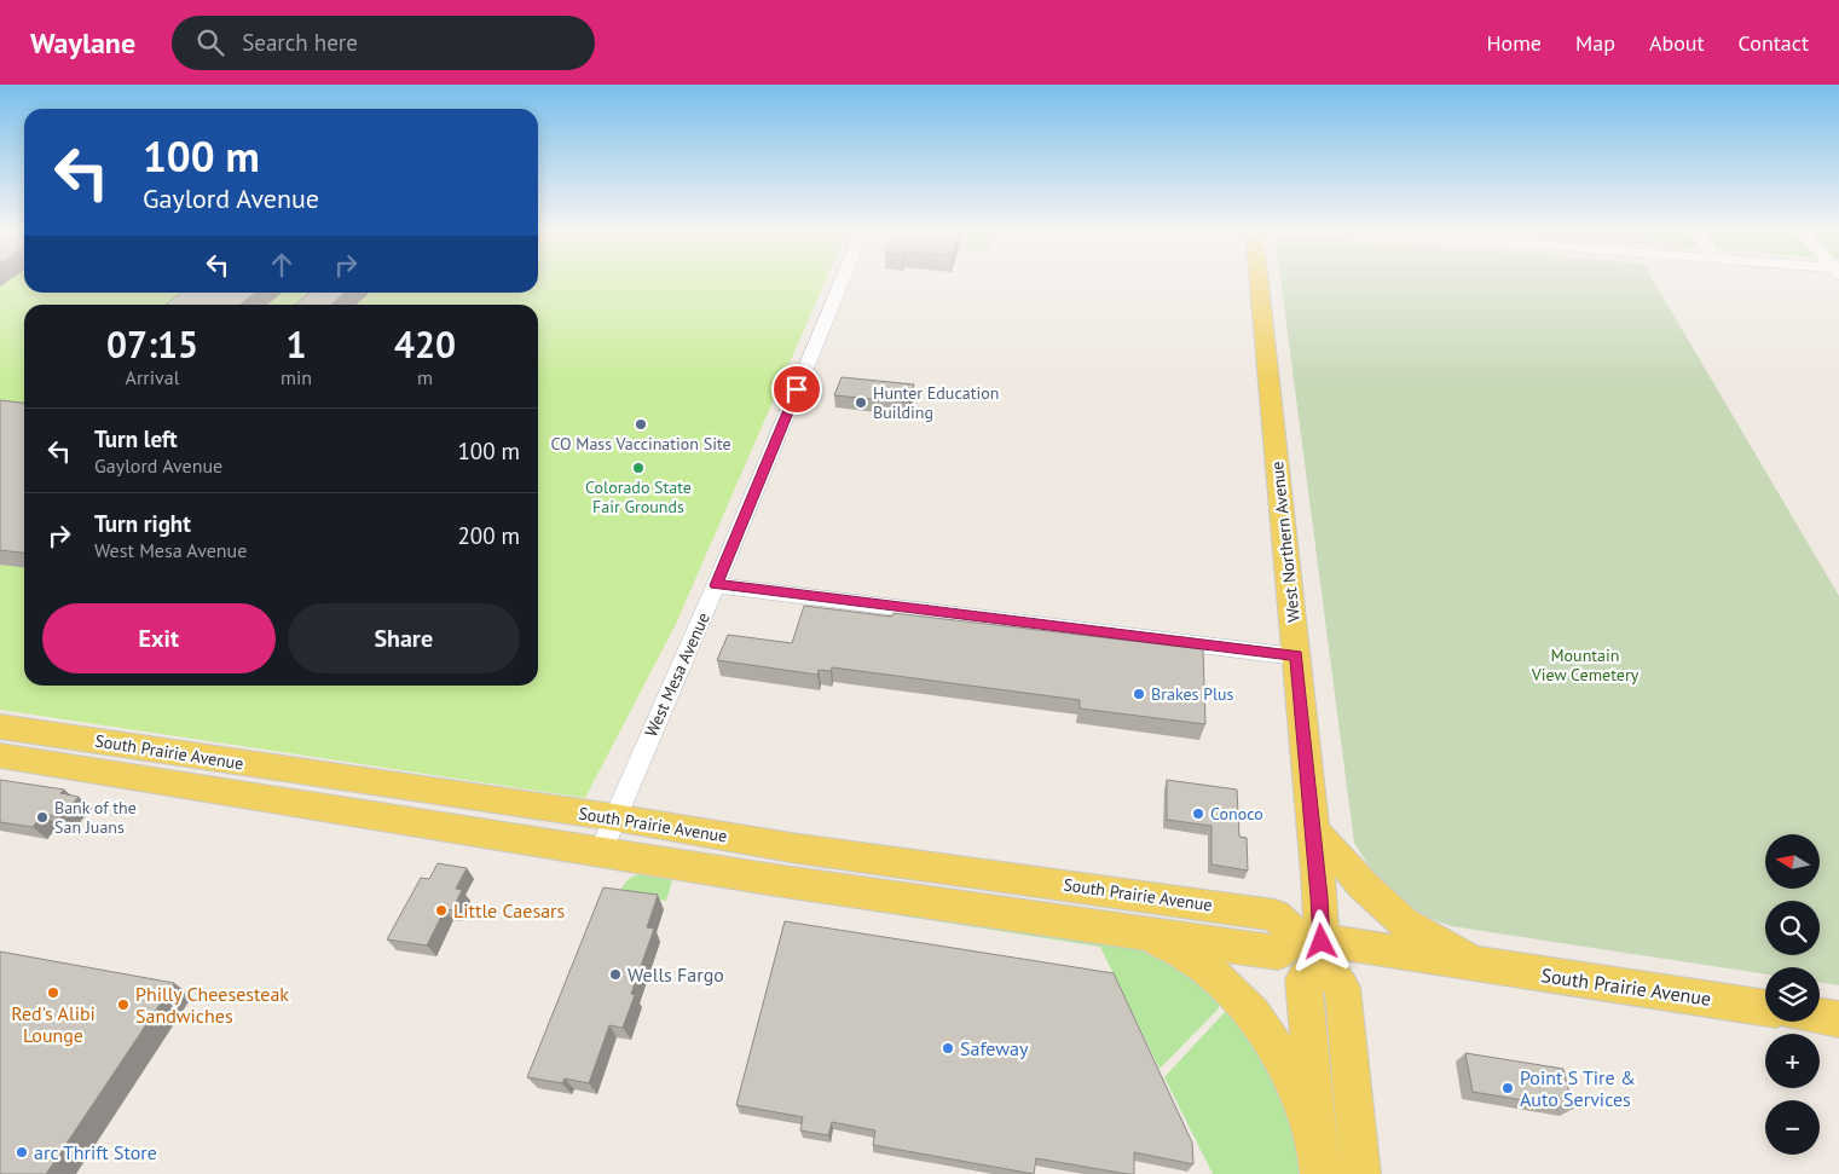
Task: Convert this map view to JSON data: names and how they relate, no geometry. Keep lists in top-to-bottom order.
{
  "streets": {
    "main road": ["West Northern Avenue", "South Prairie Avenue"],
    "street": ["West Mesa Avenue"]
  },
  "crossings": [
    ["West Northern Avenue", "South Prairie Avenue"],
    ["West Mesa Avenue", "South Prairie Avenue"]
  ],
  "parks": ["Mountain View Cemetery"],
  "places": [
    "Hunter Education Building",
    "CO Mass Vaccination Site",
    "Colorado State Fair Grounds",
    "Brakes Plus",
    "Conoco",
    "Bank of the San Juans",
    "Little Caesars",
    "Wells Fargo",
    "Red's Alibi Lounge",
    "Philly Cheesesteak Sandwiches",
    "Safeway",
    "Point S Tire & Auto Services",
    "arc Thrift Store"
  ],
  "north": "left",
  "page": {
    "header": "Waylane",
    "search": "Search here",
    "nav": [
      "Home",
      "Map",
      "About",
      "Contact"
    ],
    "turn": ["100 m", "Gaylord Avenue"],
    "eta": [
      "07:15",
      "Arrival",
      "1",
      "min",
      "420",
      "m"
    ],
    "list": [
      {
        "name": "Turn left",
        "note": "Gaylord Avenue",
        "value": "100 m"
      },
      {
        "name": "Turn right",
        "note": "West Mesa Avenue",
        "value": "200 m"
      }
    ],
    "buttons": ["Exit", "Share"],
    "map_buttons": ["+", "−"]
  }
}
